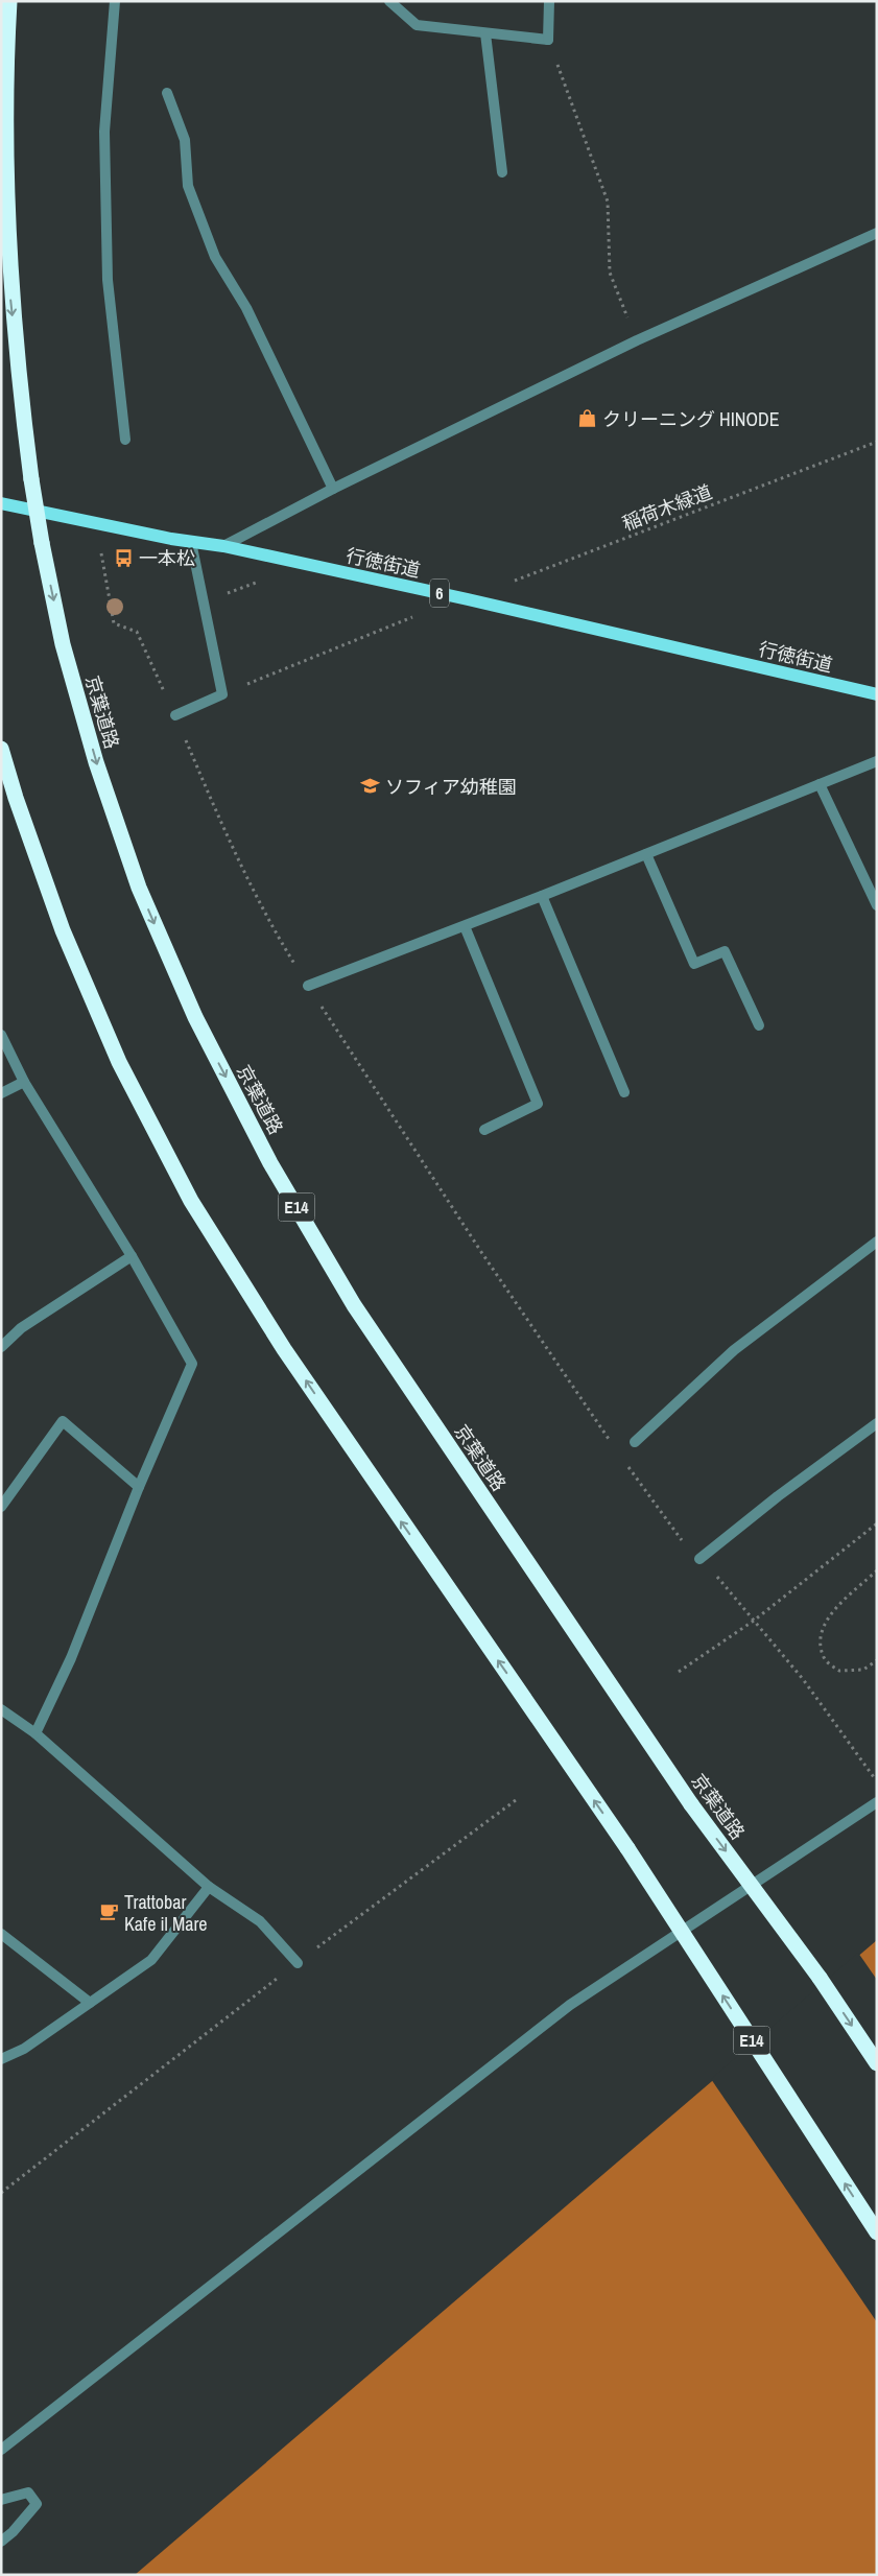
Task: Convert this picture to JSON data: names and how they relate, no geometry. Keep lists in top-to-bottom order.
{
  "streets": {
    "highway": ["京葉道路", "E14"],
    "main road": ["行徳街道", "6"],
    "path": ["稲荷木緑道"]
  },
  "crossings": [
    ["稲荷木緑道", "行徳街道"]
  ],
  "places": {
    "shop": ["クリーニング HINODE"],
    "bus stop": ["一本松"],
    "school or university": ["ソフィア幼稚園"],
    "cafe": ["Trattobar Kafe il Mare"]
  }
}
